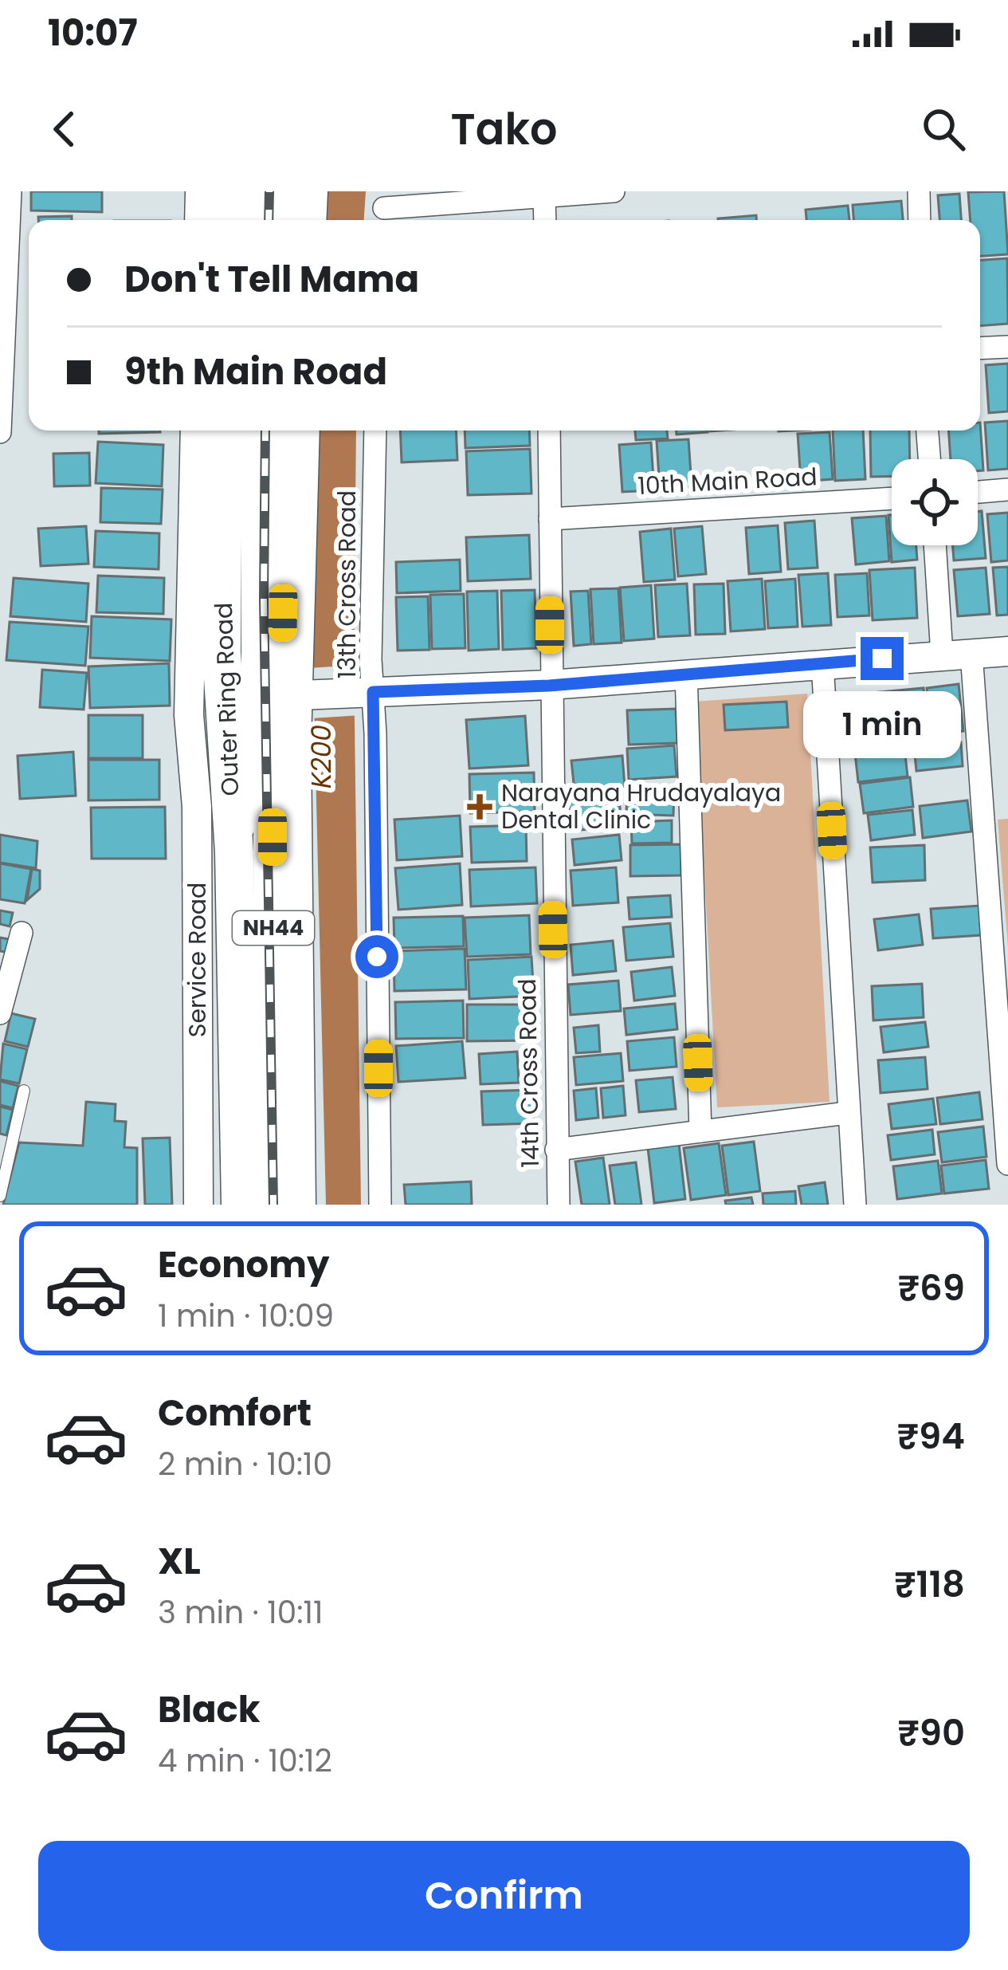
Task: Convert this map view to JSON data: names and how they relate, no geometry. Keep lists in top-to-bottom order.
{
  "streets": {
    "highway": ["Outer Ring Road", "NH44"],
    "street": [
      "10th Main Road",
      "13th Cross Road",
      "Service Road",
      "14th Cross Road"
    ]
  },
  "crossings": [
    ["10th Main Road", "14th Cross Road"],
    ["Outer Ring Road", "Service Road"]
  ],
  "water": ["K200"],
  "places": {
    "health": ["Narayana Hrudayalaya Dental Clinic"]
  },
  "page": {
    "status": "10:07",
    "header": "Tako",
    "banner": ["Don't Tell Mama", "9th Main Road"],
    "bubble": "1 min",
    "list": [
      {
        "name": "Economy",
        "note": "1 min · 10:09",
        "value": "₹69"
      },
      {
        "name": "Comfort",
        "note": "2 min · 10:10",
        "value": "₹94"
      },
      {
        "name": "XL",
        "note": "3 min · 10:11",
        "value": "₹118"
      },
      {
        "name": "Black",
        "note": "4 min · 10:12",
        "value": "₹90"
      }
    ],
    "buttons": "Confirm"
  }
}
